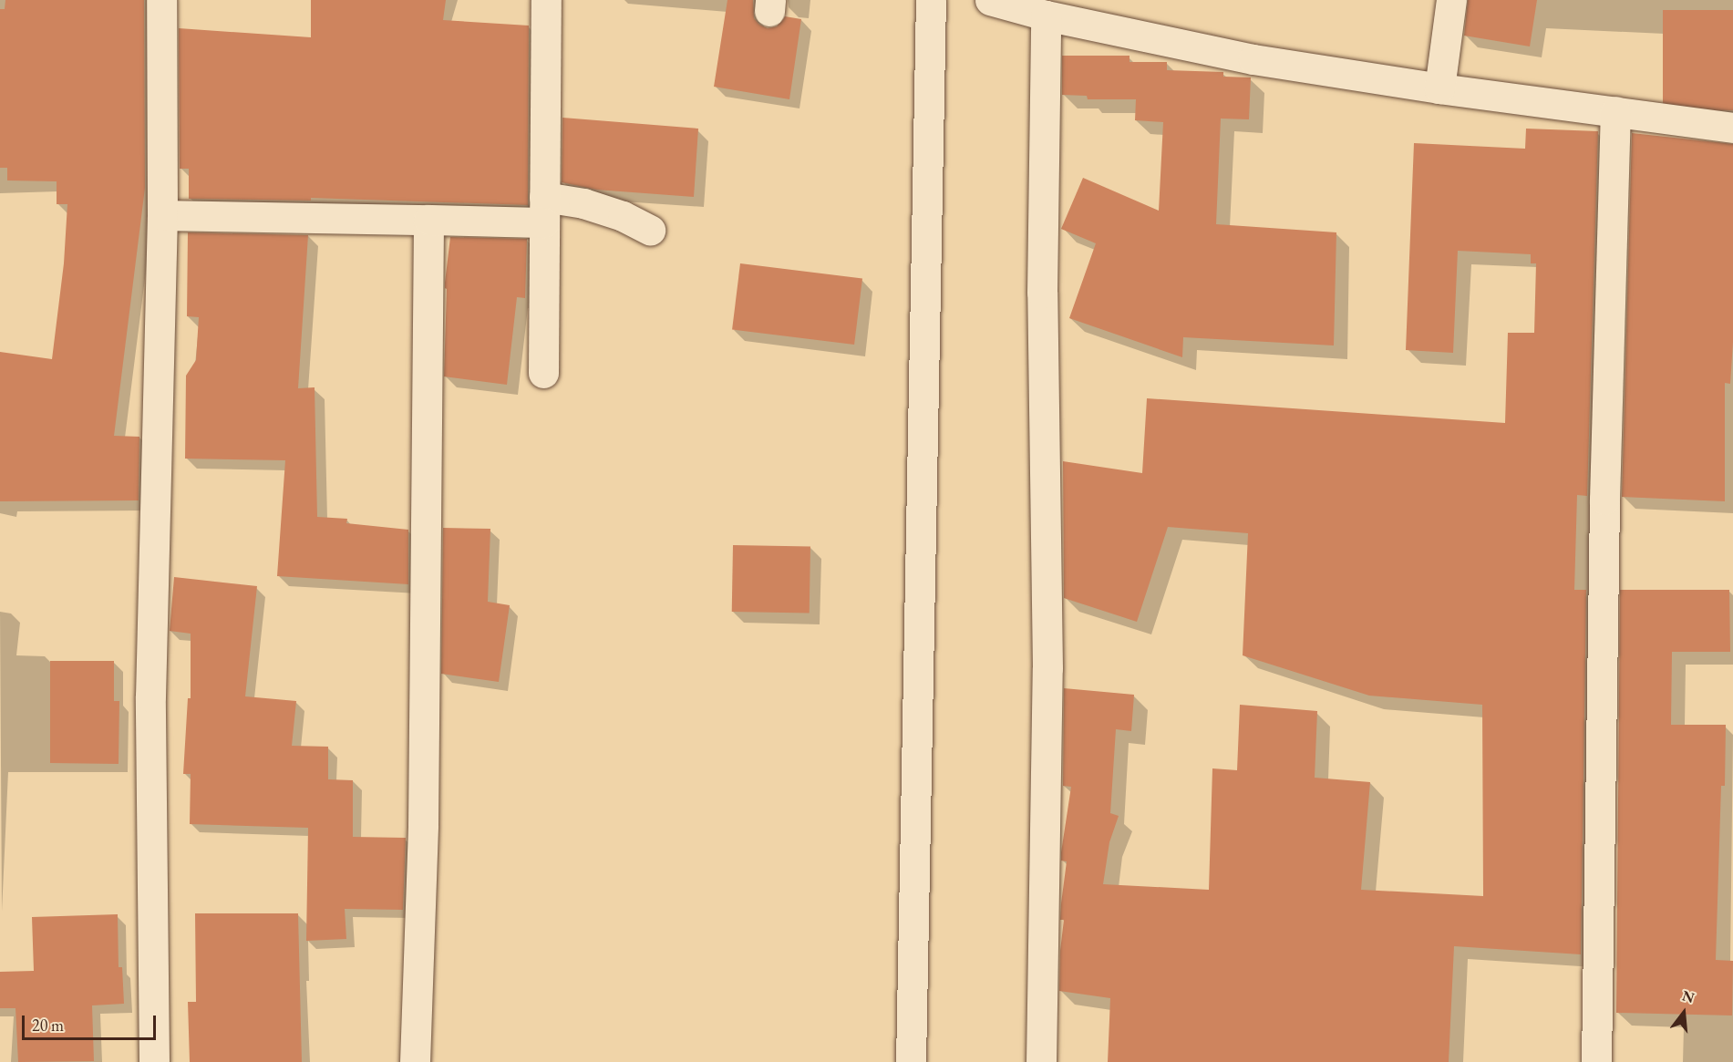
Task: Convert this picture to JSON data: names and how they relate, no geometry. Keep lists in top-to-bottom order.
{
  "scale_bar": "20 m",
  "north": "top"
}
